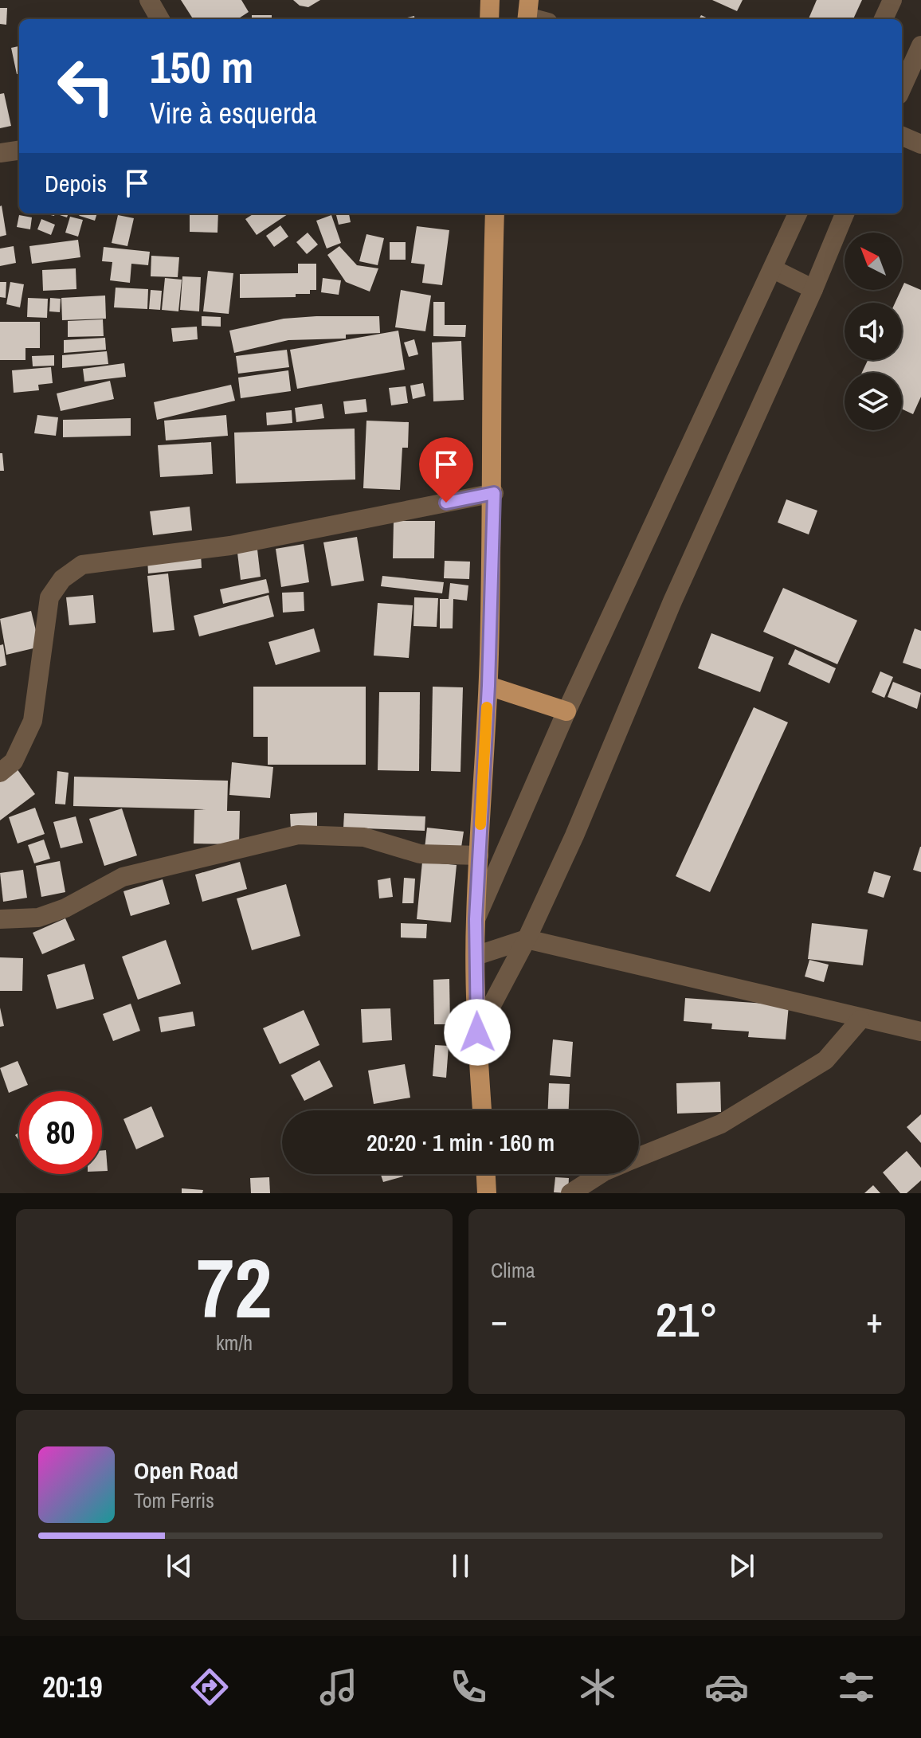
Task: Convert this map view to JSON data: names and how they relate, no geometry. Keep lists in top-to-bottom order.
{
  "north": "top left",
  "page": {
    "turn": ["150 m", "Vire à esquerda"],
    "then": "Depois",
    "limit": "80",
    "trip": "20:20 · 1 min · 160 m",
    "tile": [
      ["72", "km/h"],
      "Clima"
    ],
    "heat": ["−", "21°", "+"],
    "song": ["Open Road", "Tom Ferris"],
    "tabs": "20:19"
  }
}
